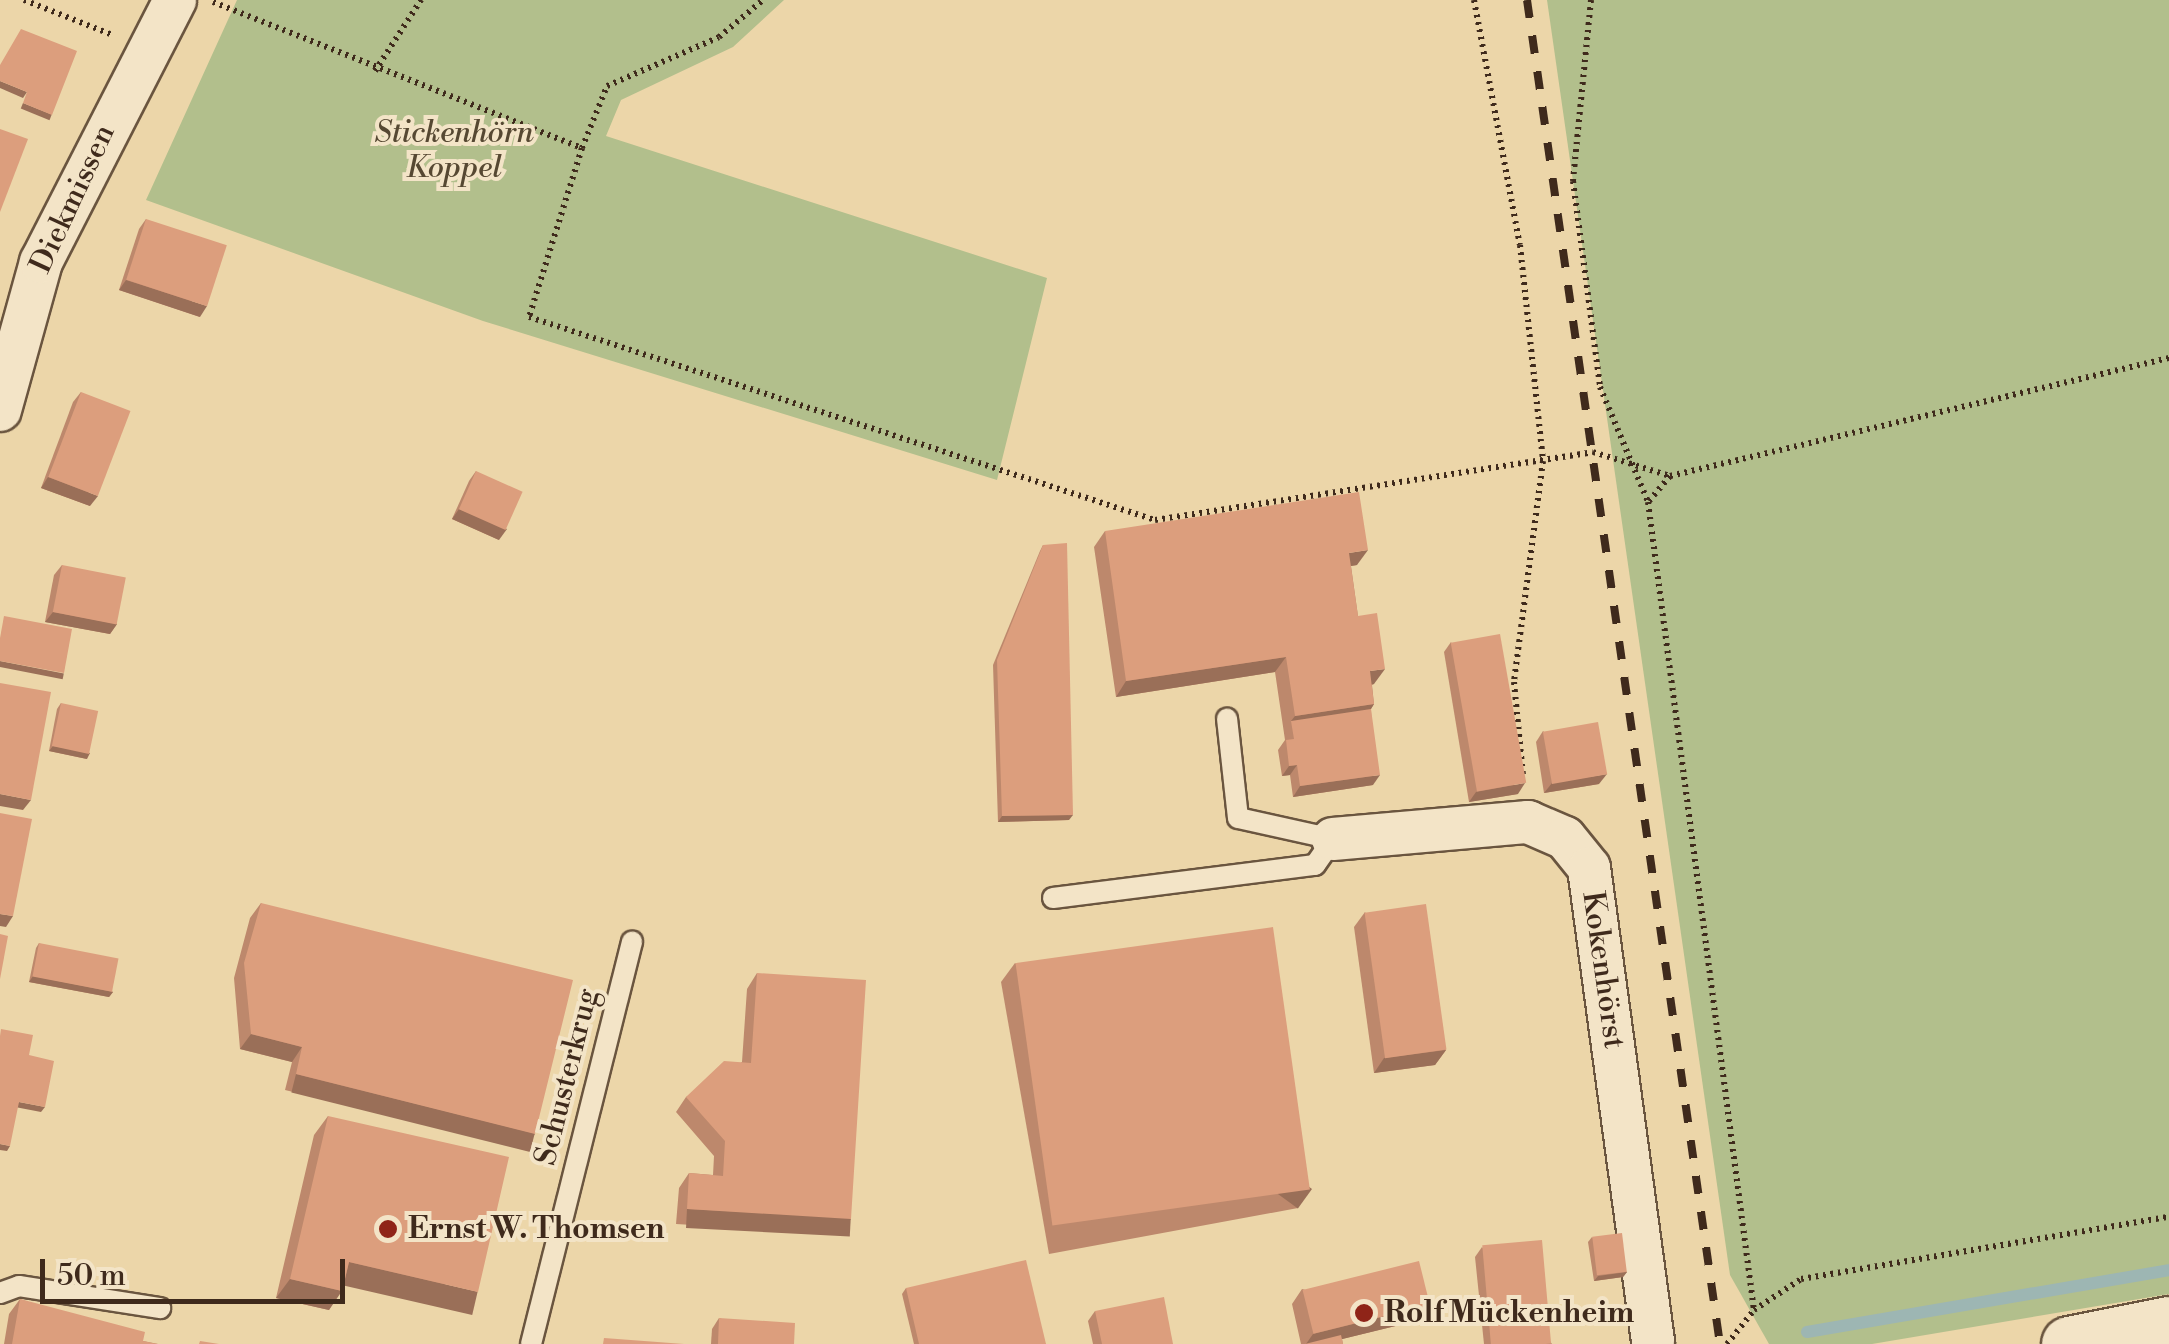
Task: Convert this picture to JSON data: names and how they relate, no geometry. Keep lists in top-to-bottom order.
{
  "streets": {
    "street": ["Diekmissen", "Kokenhörst"],
    "lane": ["Schusterkrug"]
  },
  "parks": ["Stickenhörn Koppel"],
  "places": ["Ernst W. Thomsen", "Rolf Mückenheim"],
  "scale_bar": "50 m"
}
